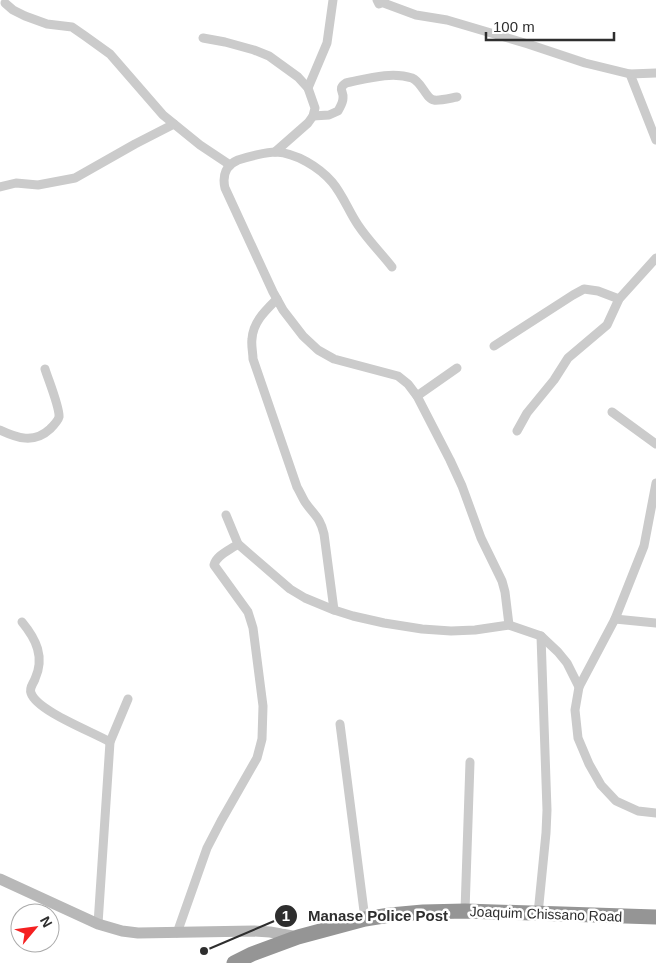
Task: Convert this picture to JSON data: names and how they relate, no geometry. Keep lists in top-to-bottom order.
{
  "streets": {
    "highway": ["Joaquim Chissano Road"]
  },
  "places": ["Manase Police Post"],
  "scale_bar": "100 m",
  "north": "top right"
}
